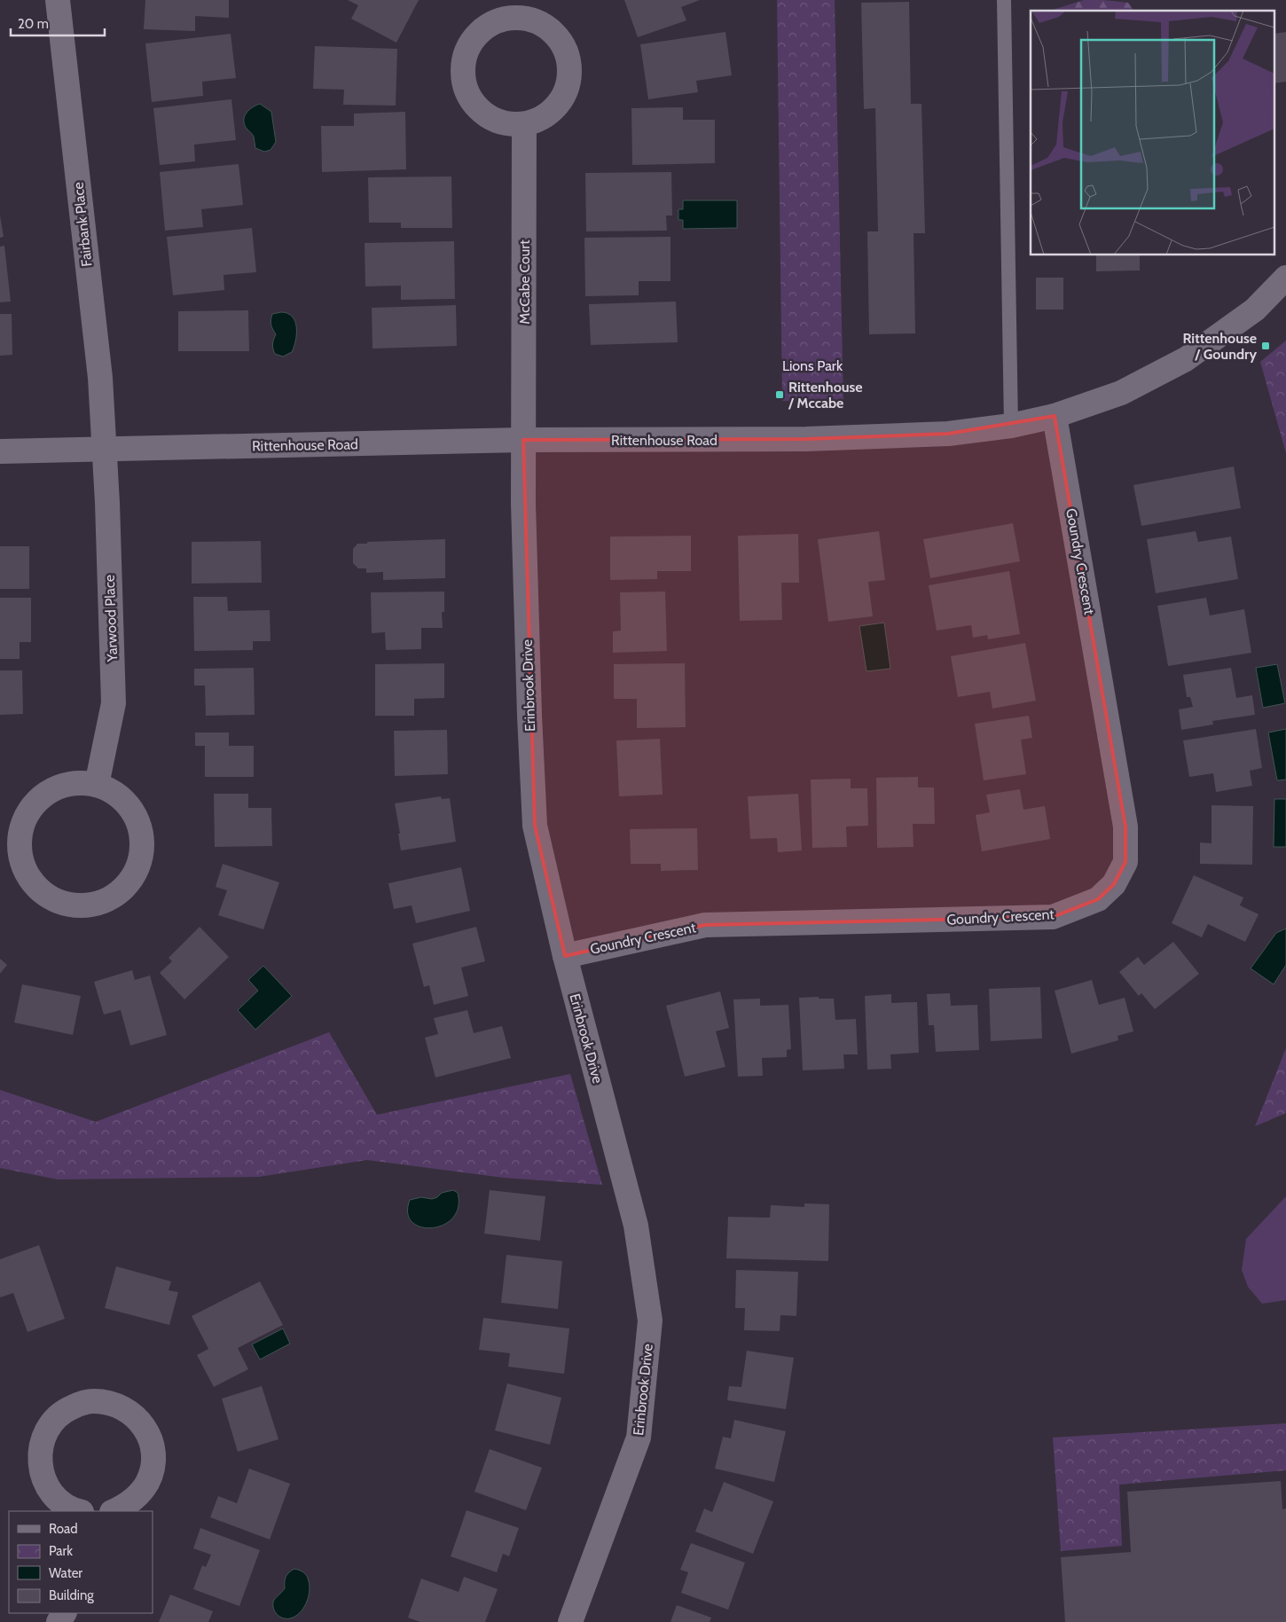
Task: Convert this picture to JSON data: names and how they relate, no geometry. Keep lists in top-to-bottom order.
{
  "streets": {
    "street": [
      "Fairbank Place",
      "McCabe Court",
      "Rittenhouse Road",
      "Goundry Crescent",
      "Yarwood Place",
      "Erinbrook Drive"
    ]
  },
  "crossings": [
    ["Fairbank Place", "Rittenhouse Road"],
    ["Fairbank Place", "Yarwood Place"],
    ["McCabe Court", "Rittenhouse Road"],
    ["McCabe Court", "Erinbrook Drive"],
    ["Rittenhouse Road", "Goundry Crescent"],
    ["Rittenhouse Road", "Yarwood Place"],
    ["Rittenhouse Road", "Erinbrook Drive"],
    ["Goundry Crescent", "Erinbrook Drive"]
  ],
  "parks": ["Lions Park"],
  "places": {
    "transit": ["Rittenhouse / Goundry", "Rittenhouse / Mccabe"]
  },
  "legend": [
    "Road",
    "Park",
    "Water",
    "Building"
  ],
  "scale_bar": "20 m"
}
